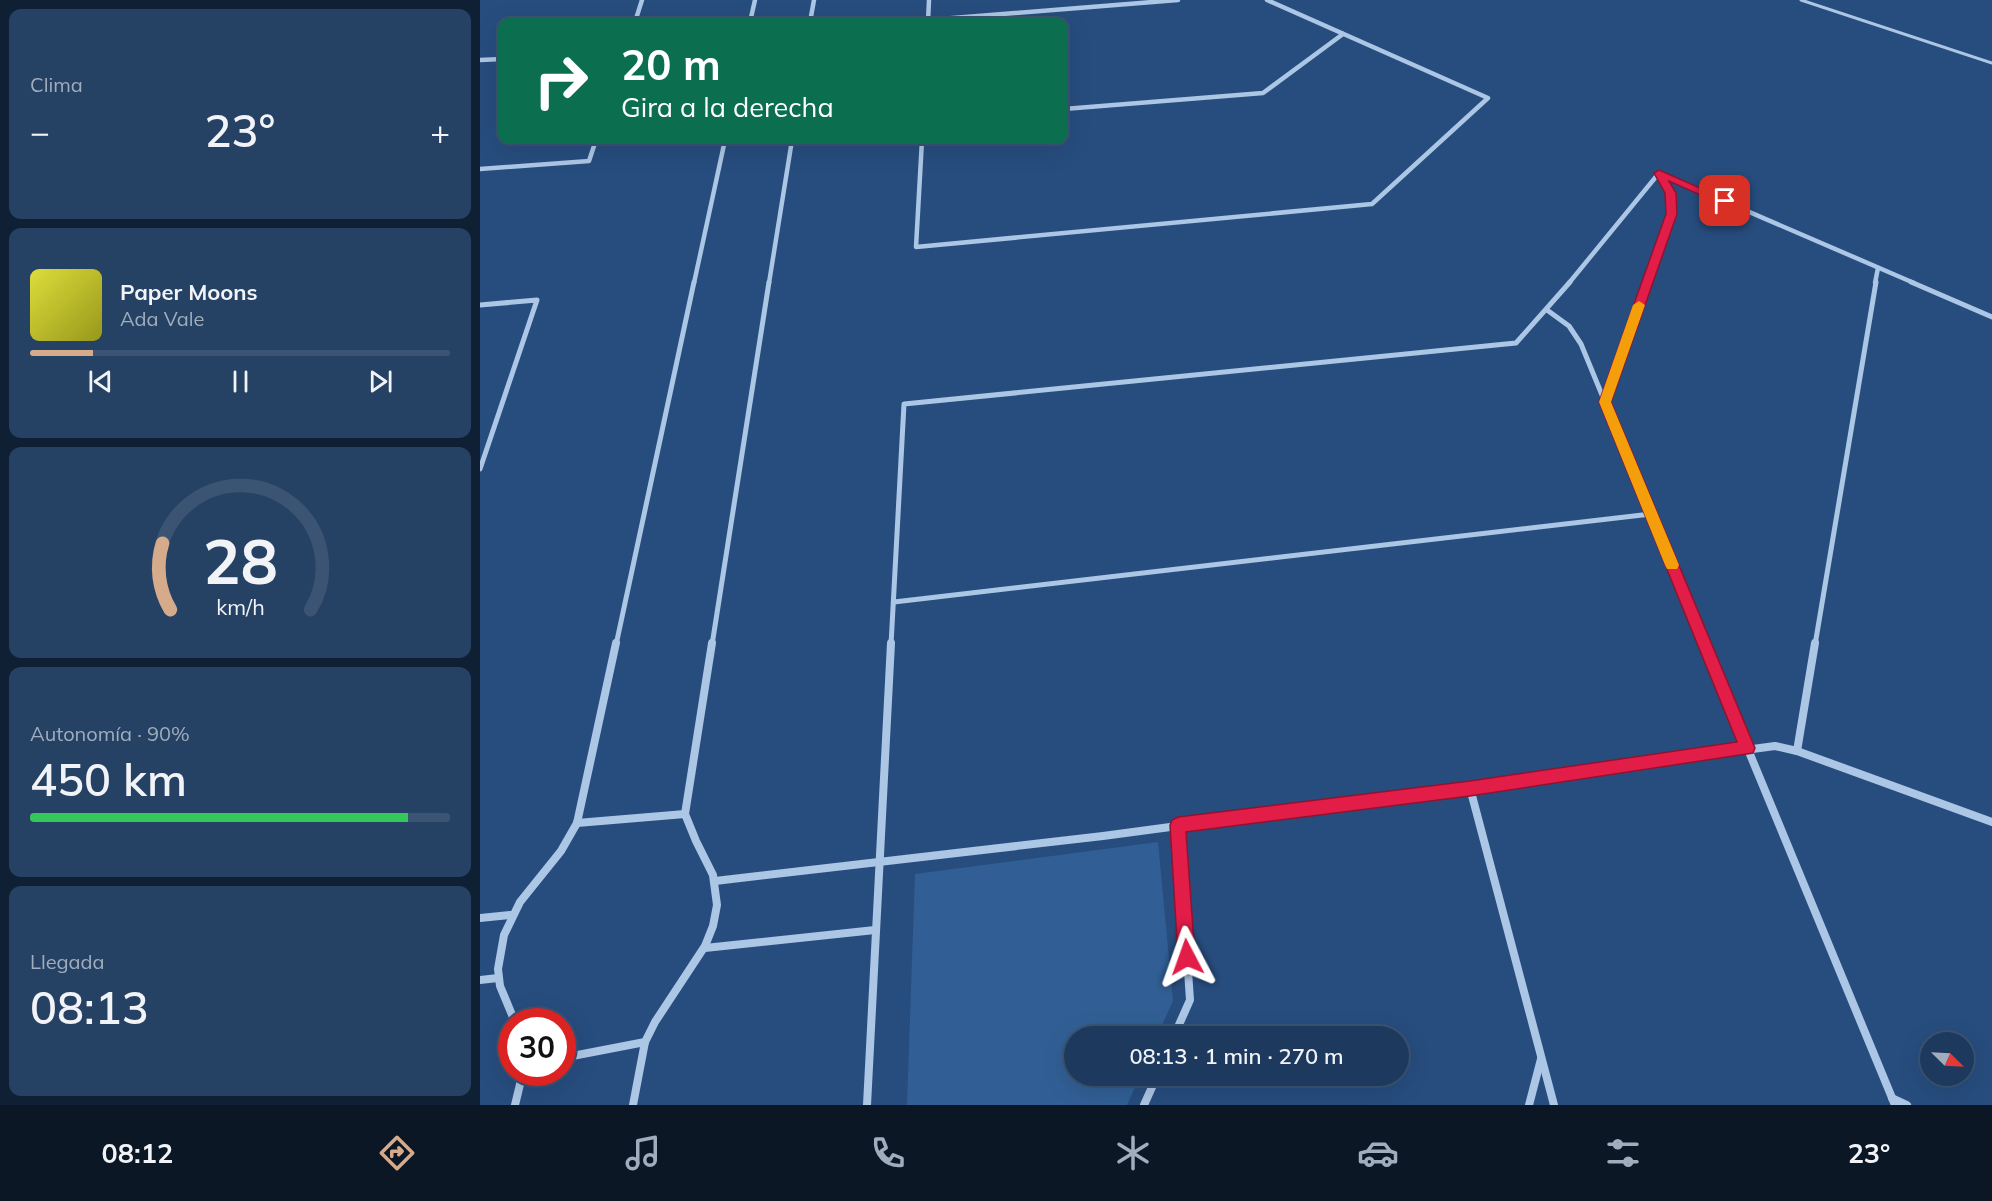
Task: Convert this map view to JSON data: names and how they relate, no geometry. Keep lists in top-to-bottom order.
{
  "north": "bottom right",
  "page": {
    "tile": [
      "Clima",
      ["Autonomía · 90%", "450 km"],
      ["Llegada", "08:13"]
    ],
    "turn": ["20 m", "Gira a la derecha"],
    "heat": ["−", "23°", "+"],
    "song": ["Paper Moons", "Ada Vale"],
    "limit": "30",
    "trip": "08:13 · 1 min · 270 m",
    "tabs": ["08:12", "23°"],
    "gauge": ["28", "km/h"]
  }
}
